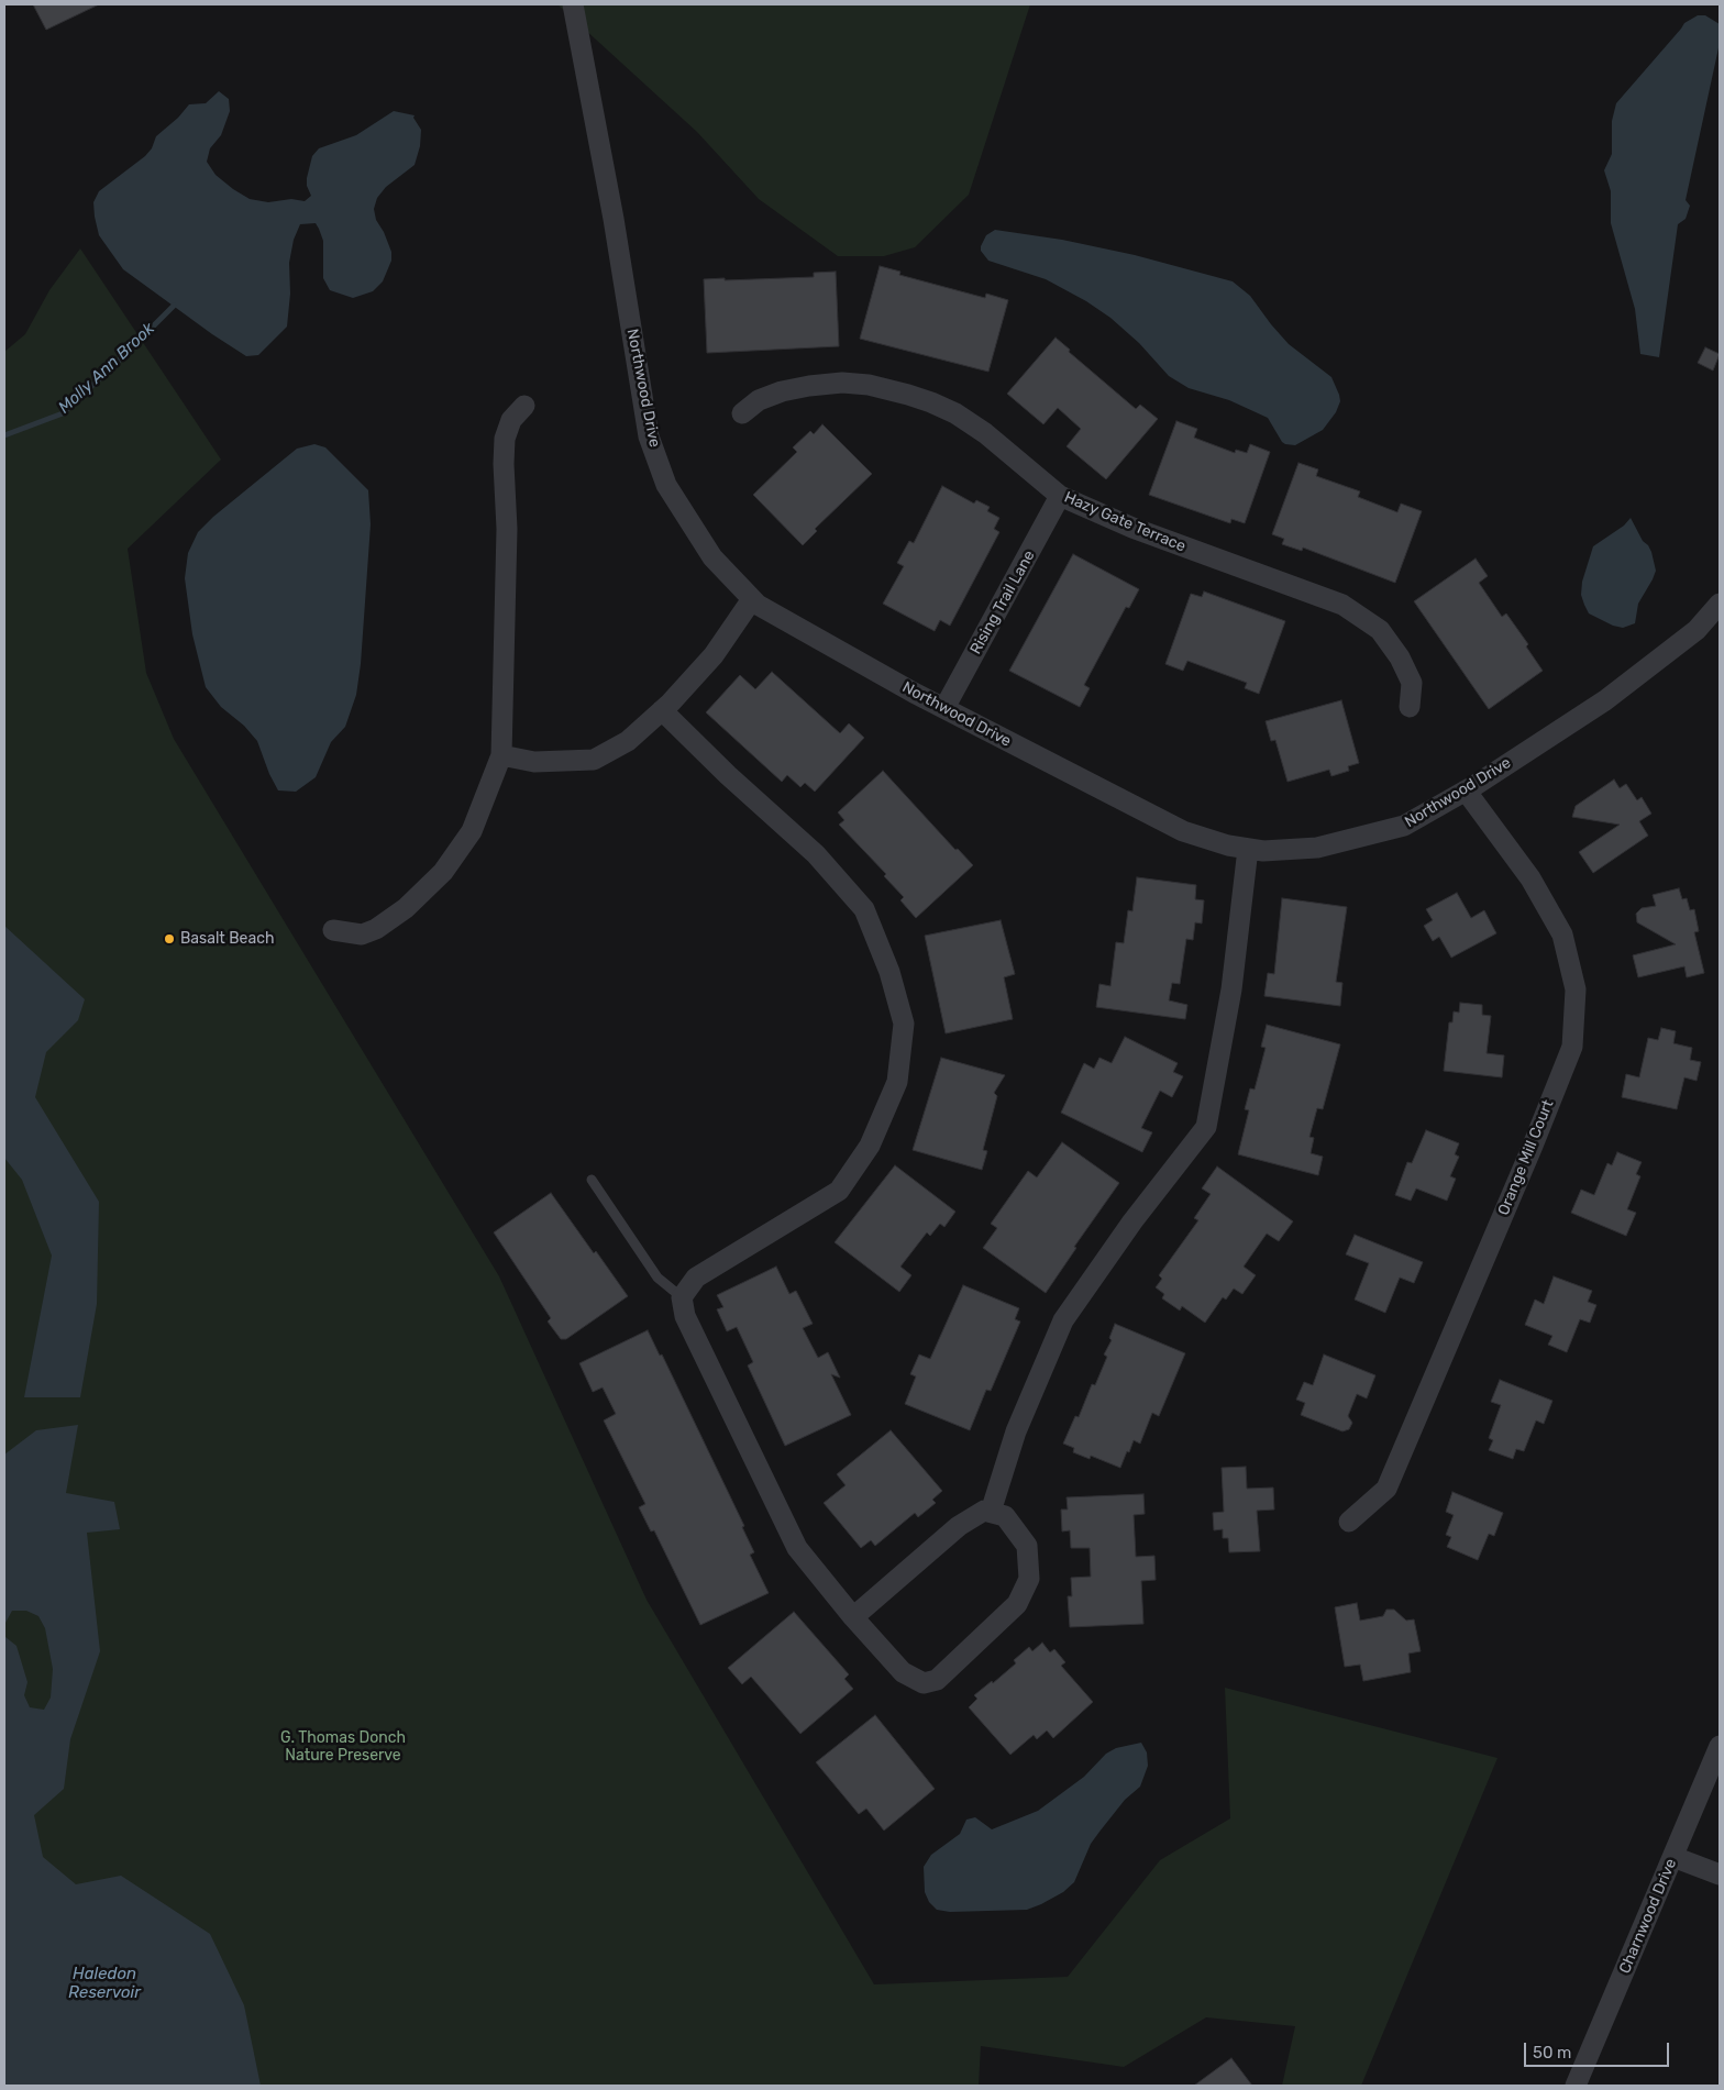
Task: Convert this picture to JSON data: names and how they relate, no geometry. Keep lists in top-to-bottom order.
{
  "streets": {
    "street": [
      "Northwood Drive",
      "Hazy Gate Terrace",
      "Rising Trail Lane",
      "Orange Mill Court",
      "Charnwood Drive"
    ]
  },
  "crossings": [
    ["Northwood Drive", "Rising Trail Lane"],
    ["Northwood Drive", "Orange Mill Court"],
    ["Hazy Gate Terrace", "Rising Trail Lane"]
  ],
  "water": ["Molly Ann Brook", "Haledon Reservoir"],
  "parks": ["G. Thomas Donch Nature Preserve"],
  "places": ["Basalt Beach"],
  "scale_bar": "50 m"
}
